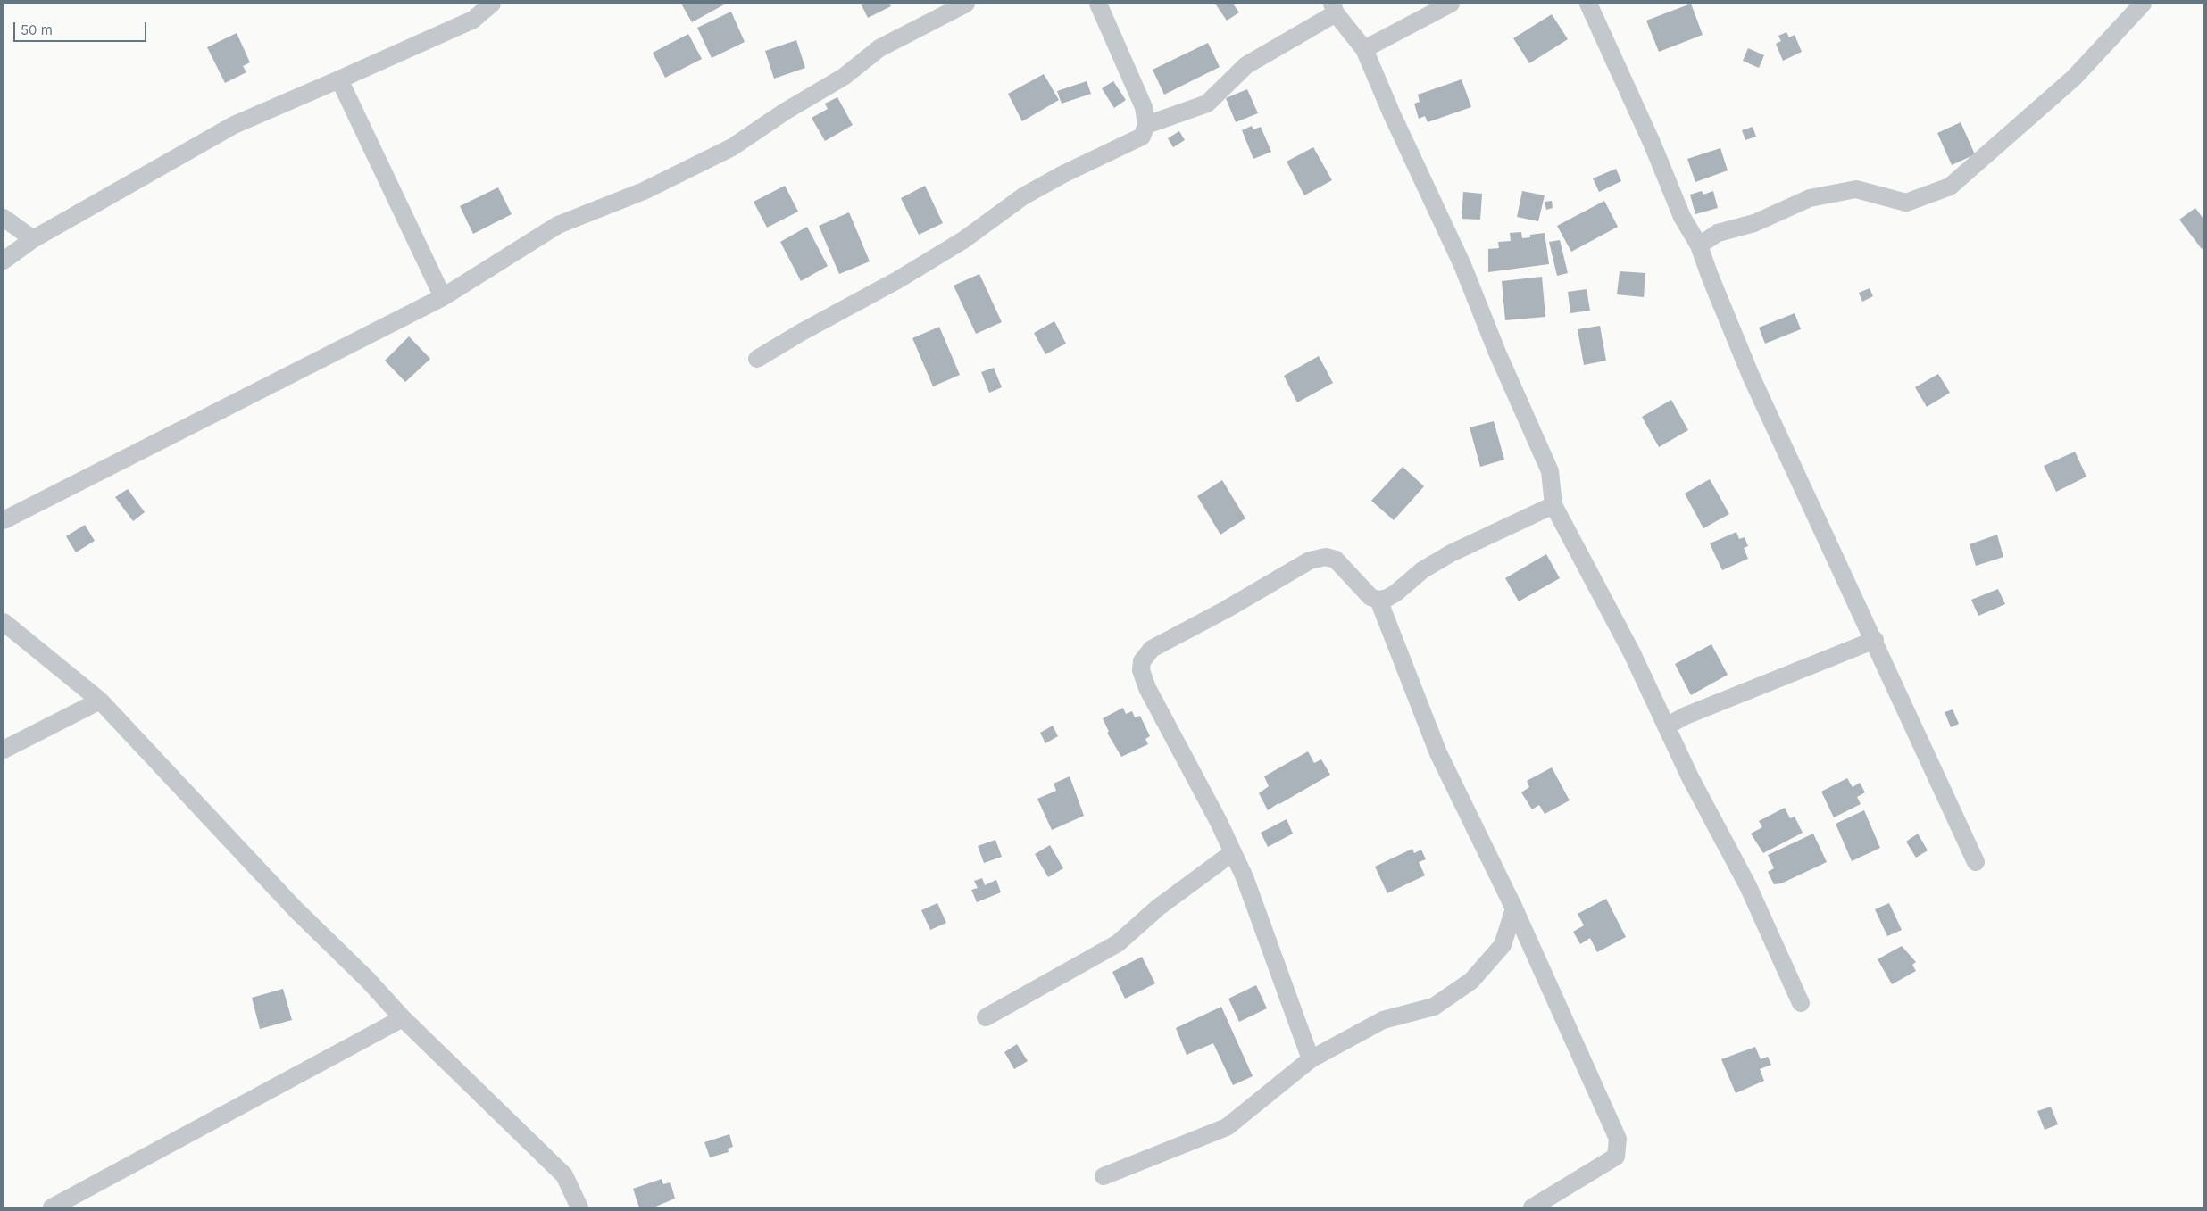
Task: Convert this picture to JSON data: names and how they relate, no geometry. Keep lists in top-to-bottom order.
{
  "scale_bar": "50 m"
}
